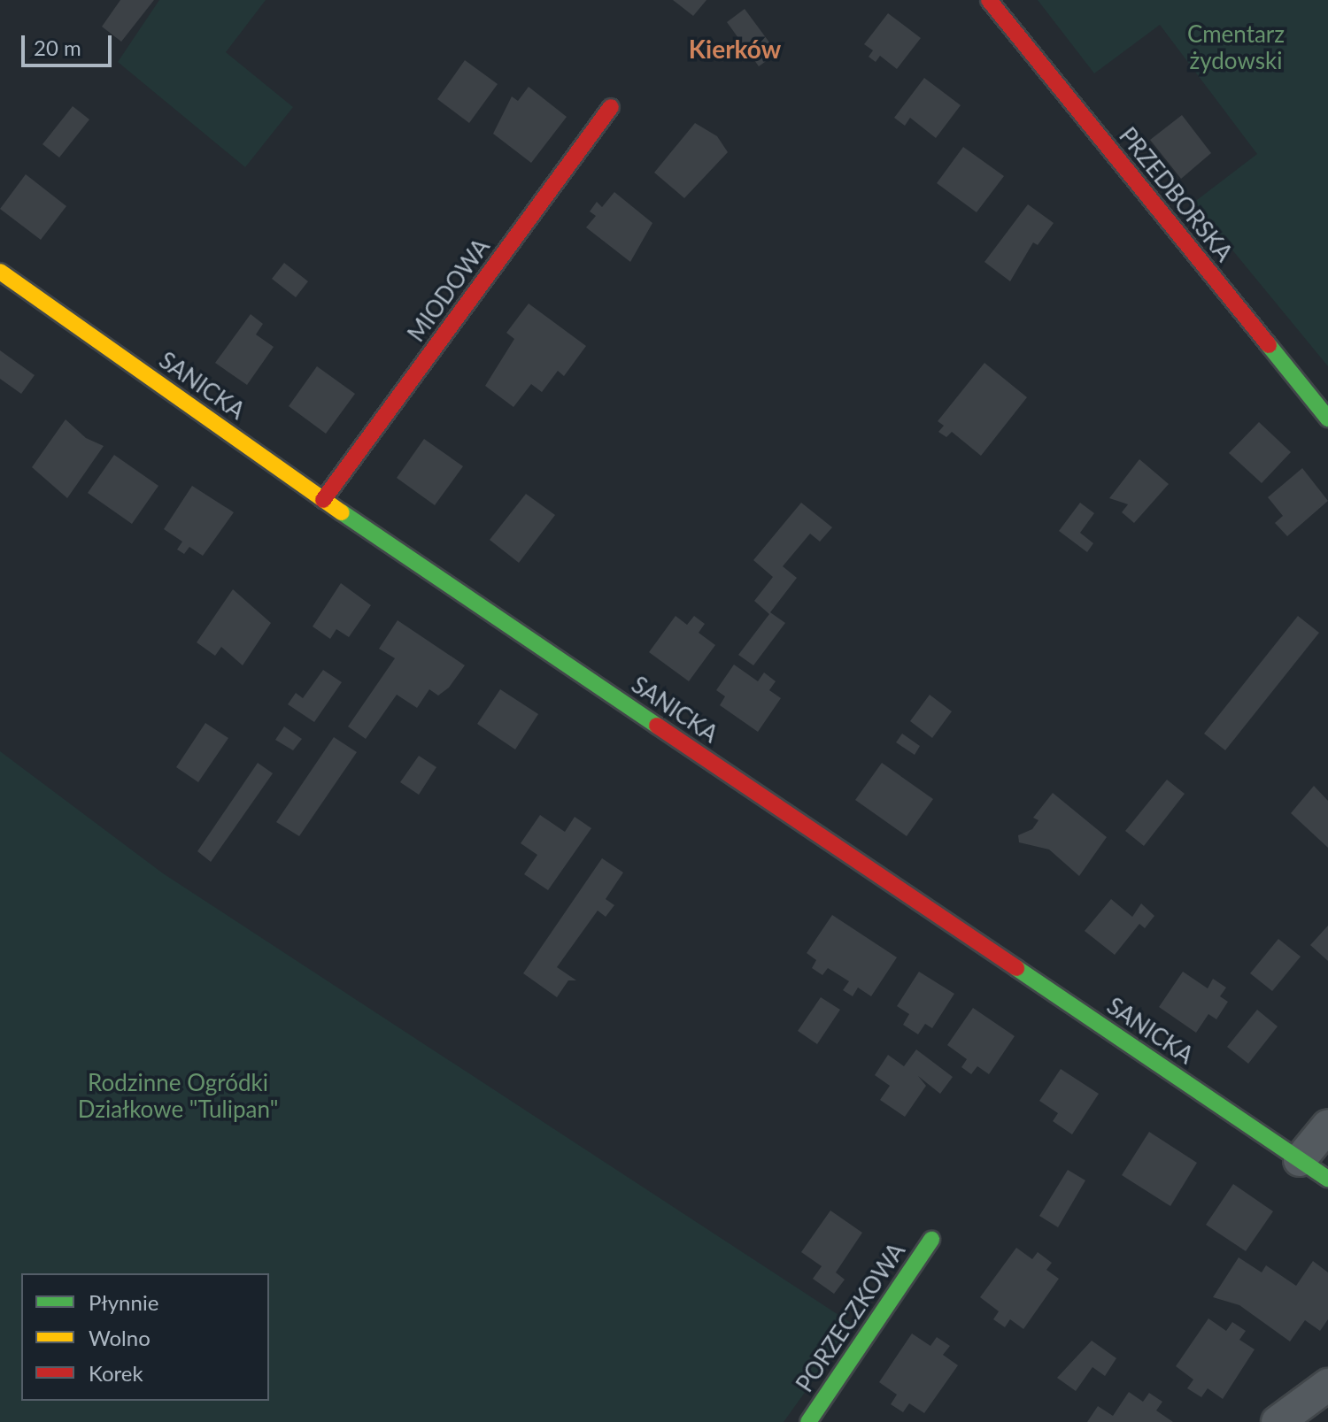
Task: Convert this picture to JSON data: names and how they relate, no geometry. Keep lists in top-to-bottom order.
{
  "streets": {
    "street": [
      "PRZEDBORSKA",
      "MIODOWA",
      "SANICKA",
      "PORZECZKOWA"
    ]
  },
  "crossings": [
    ["MIODOWA", "SANICKA"]
  ],
  "districts": ["Kierków"],
  "parks": ["Cmentarz żydowski", "Rodzinne Ogródki Działkowe \"Tulipan\""],
  "legend": ["Płynnie", "Wolno", "Korek"],
  "scale_bar": "20 m"
}
